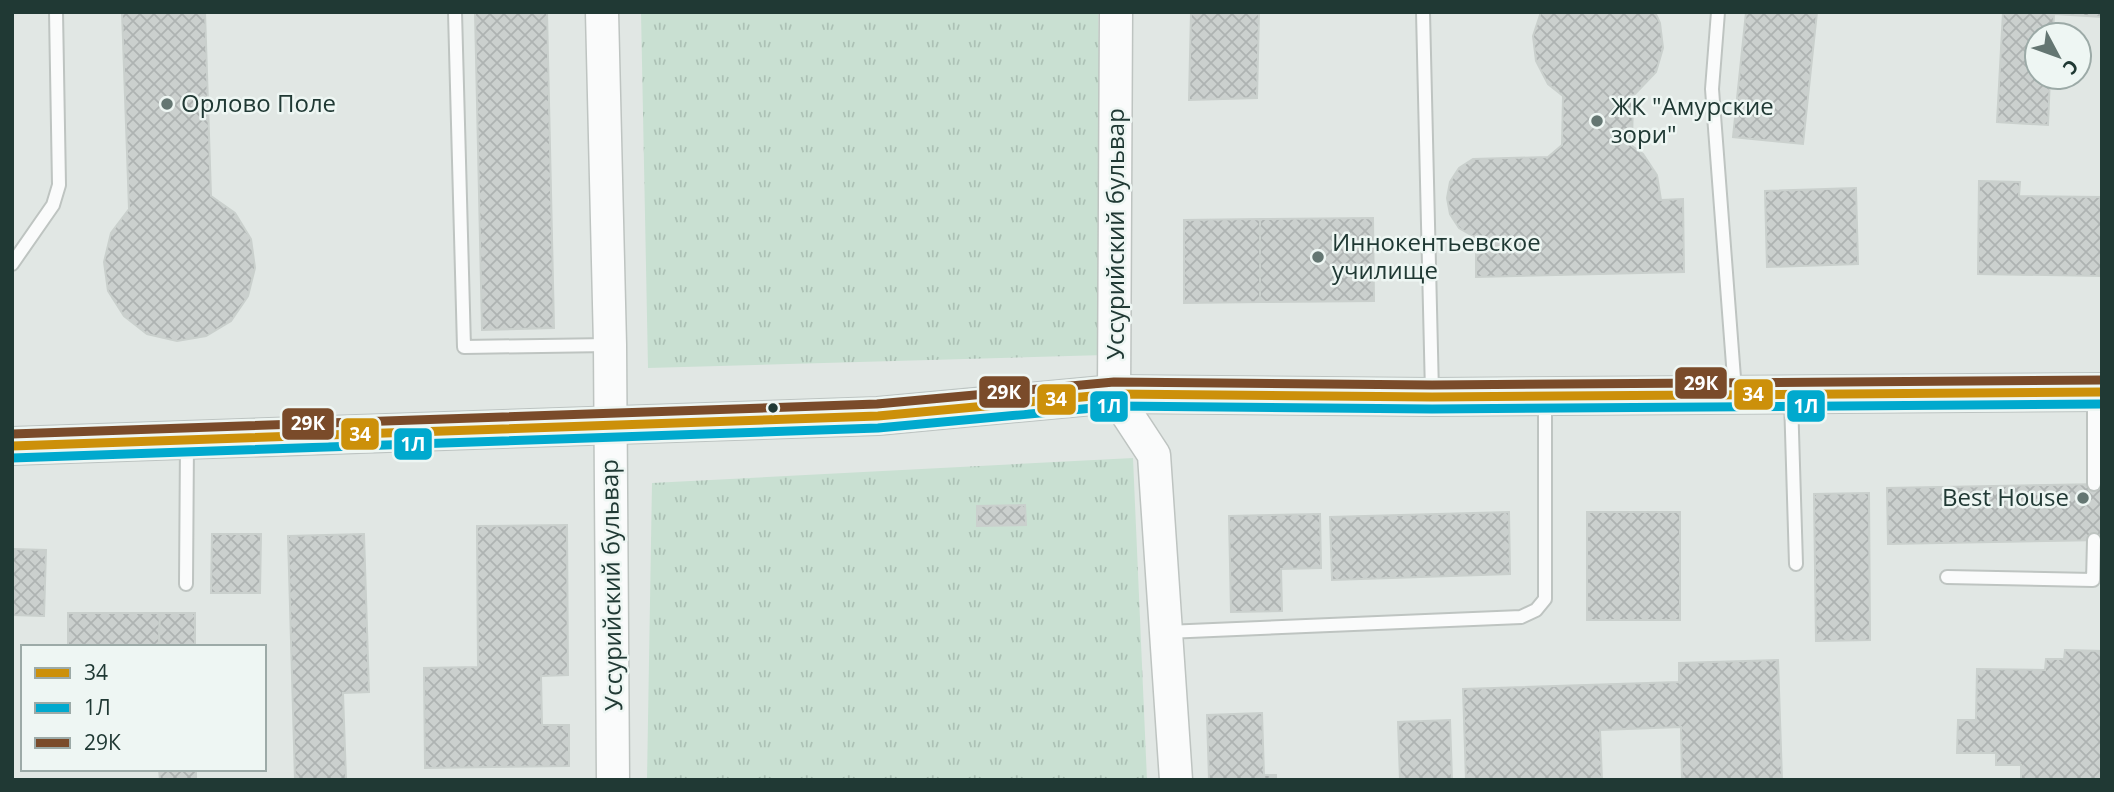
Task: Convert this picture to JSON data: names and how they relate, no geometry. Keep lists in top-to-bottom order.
{
  "streets": {
    "street": ["Уссурийский бульвар"]
  },
  "places": [
    "Орлово Поле",
    "ЖК \"Амурские зори\"",
    "Иннокентьевское училище",
    "Best House"
  ],
  "lines": ["transit line 29К", "transit line 34", "transit line 1Л"],
  "legend": ["34", "1Л", "29К"],
  "north": "bottom right"
}
